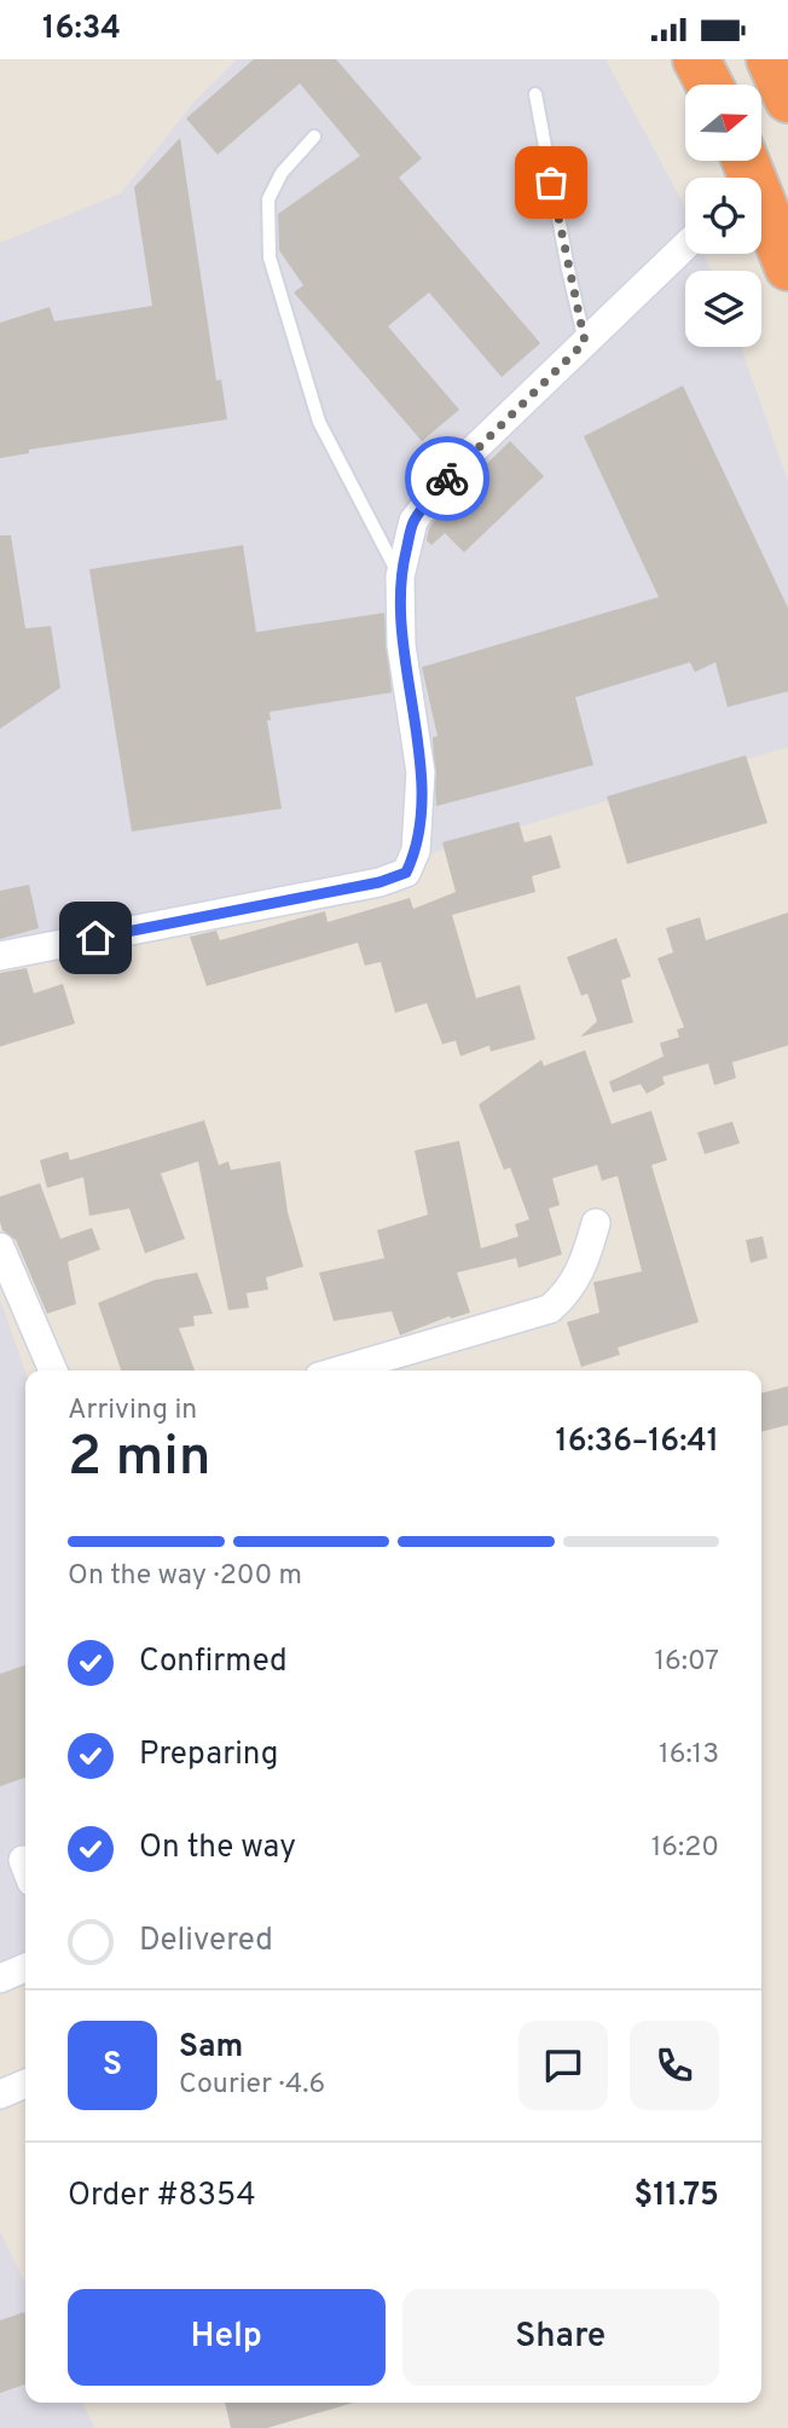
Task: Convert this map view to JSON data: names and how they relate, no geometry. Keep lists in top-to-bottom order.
{
  "north": "right",
  "page": {
    "status": "16:34",
    "heading": ["2 min", "Arriving in", "16:36–16:41"],
    "panel": [
      "Sam",
      "Courier · 4.6",
      "Order #8354",
      "$11.75"
    ],
    "bar": "On the way · 200 m",
    "list": [
      ["Confirmed", "16:07"],
      ["Preparing", "16:13"],
      ["On the way", "16:20"],
      "Delivered"
    ],
    "round": "S",
    "buttons": ["Help", "Share"]
  }
}
